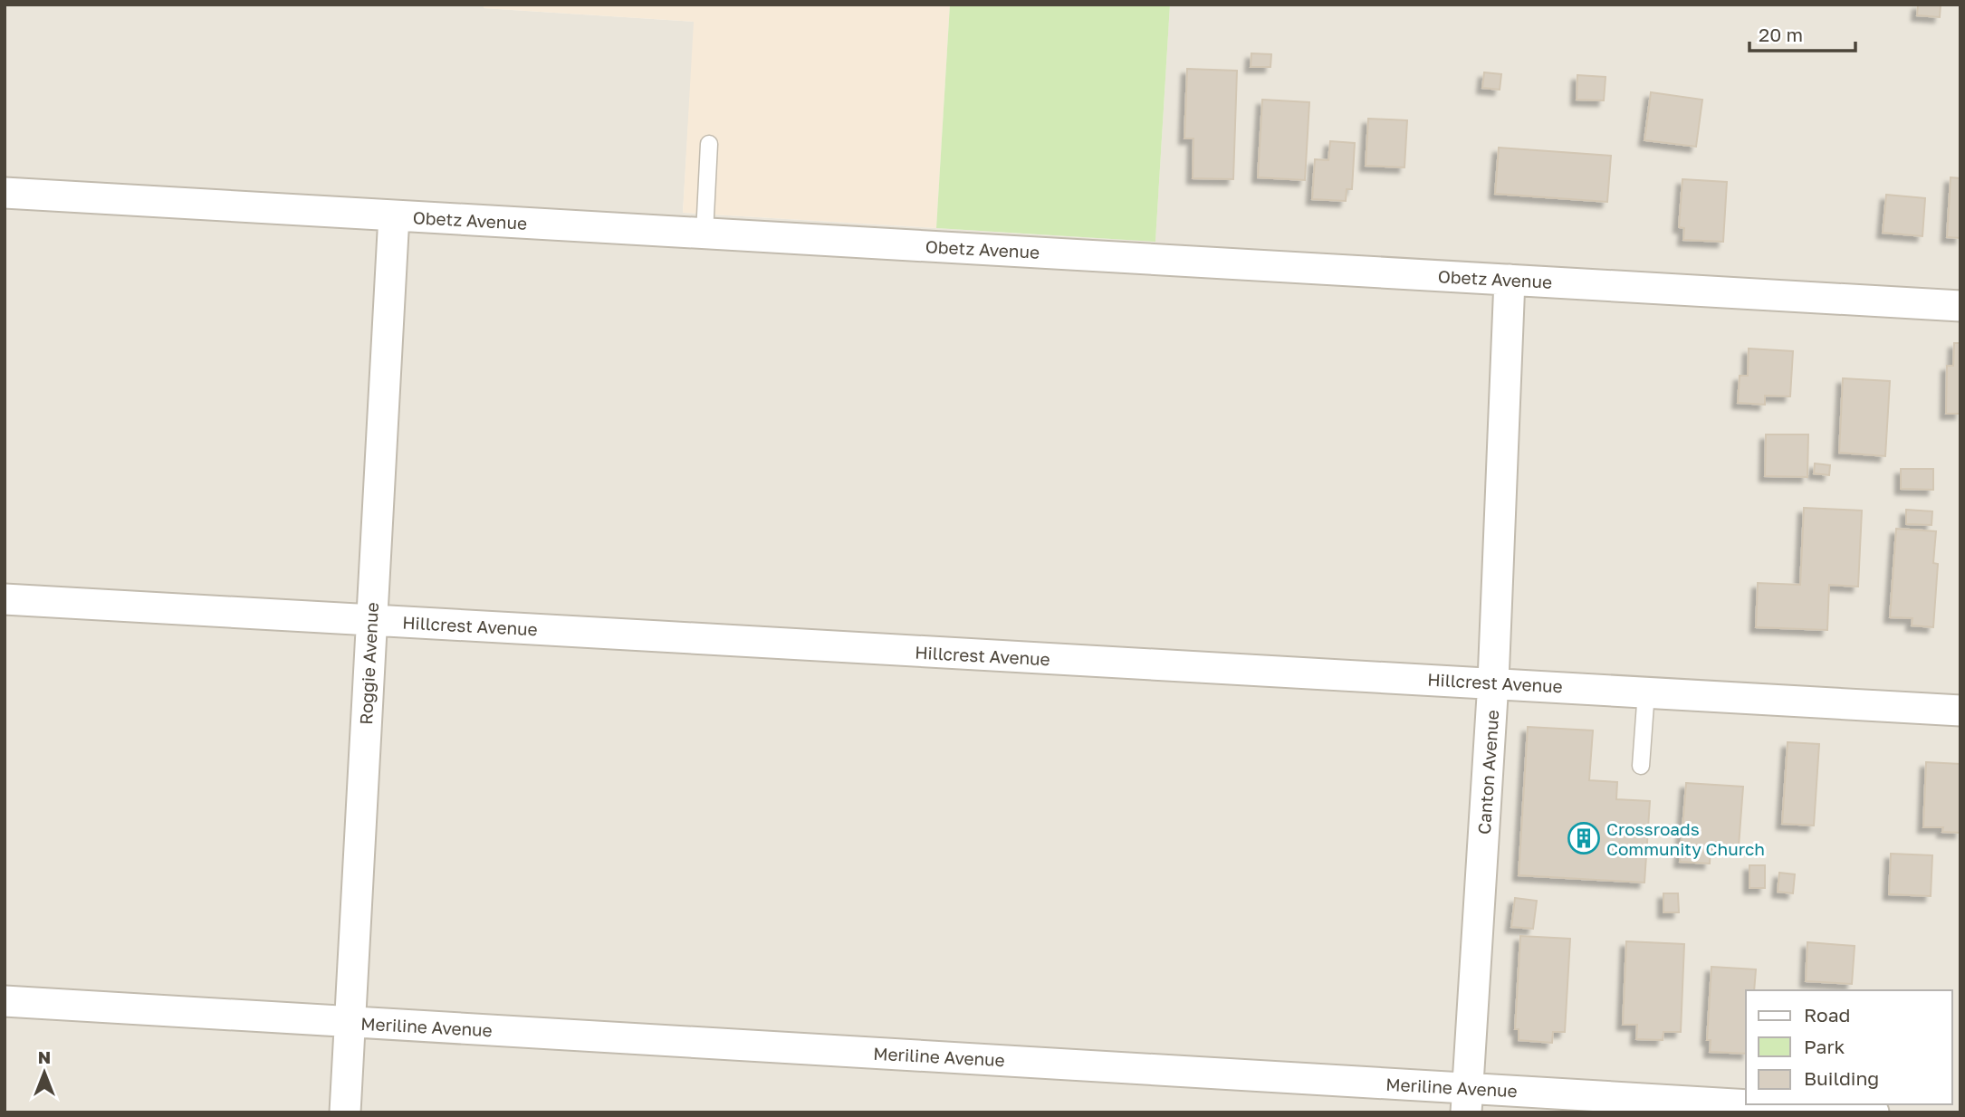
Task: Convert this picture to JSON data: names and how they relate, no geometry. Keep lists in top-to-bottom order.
{
  "streets": {
    "street": [
      "Obetz Avenue",
      "Hillcrest Avenue",
      "Roggie Avenue",
      "Canton Avenue",
      "Meriline Avenue"
    ]
  },
  "crossings": [
    ["Obetz Avenue", "Roggie Avenue"],
    ["Obetz Avenue", "Canton Avenue"],
    ["Hillcrest Avenue", "Roggie Avenue"],
    ["Hillcrest Avenue", "Canton Avenue"],
    ["Roggie Avenue", "Meriline Avenue"],
    ["Canton Avenue", "Meriline Avenue"]
  ],
  "places": {
    "building": ["Crossroads Community Church"]
  },
  "legend": ["Road", "Park", "Building"],
  "scale_bar": "20 m",
  "north": "top"
}
